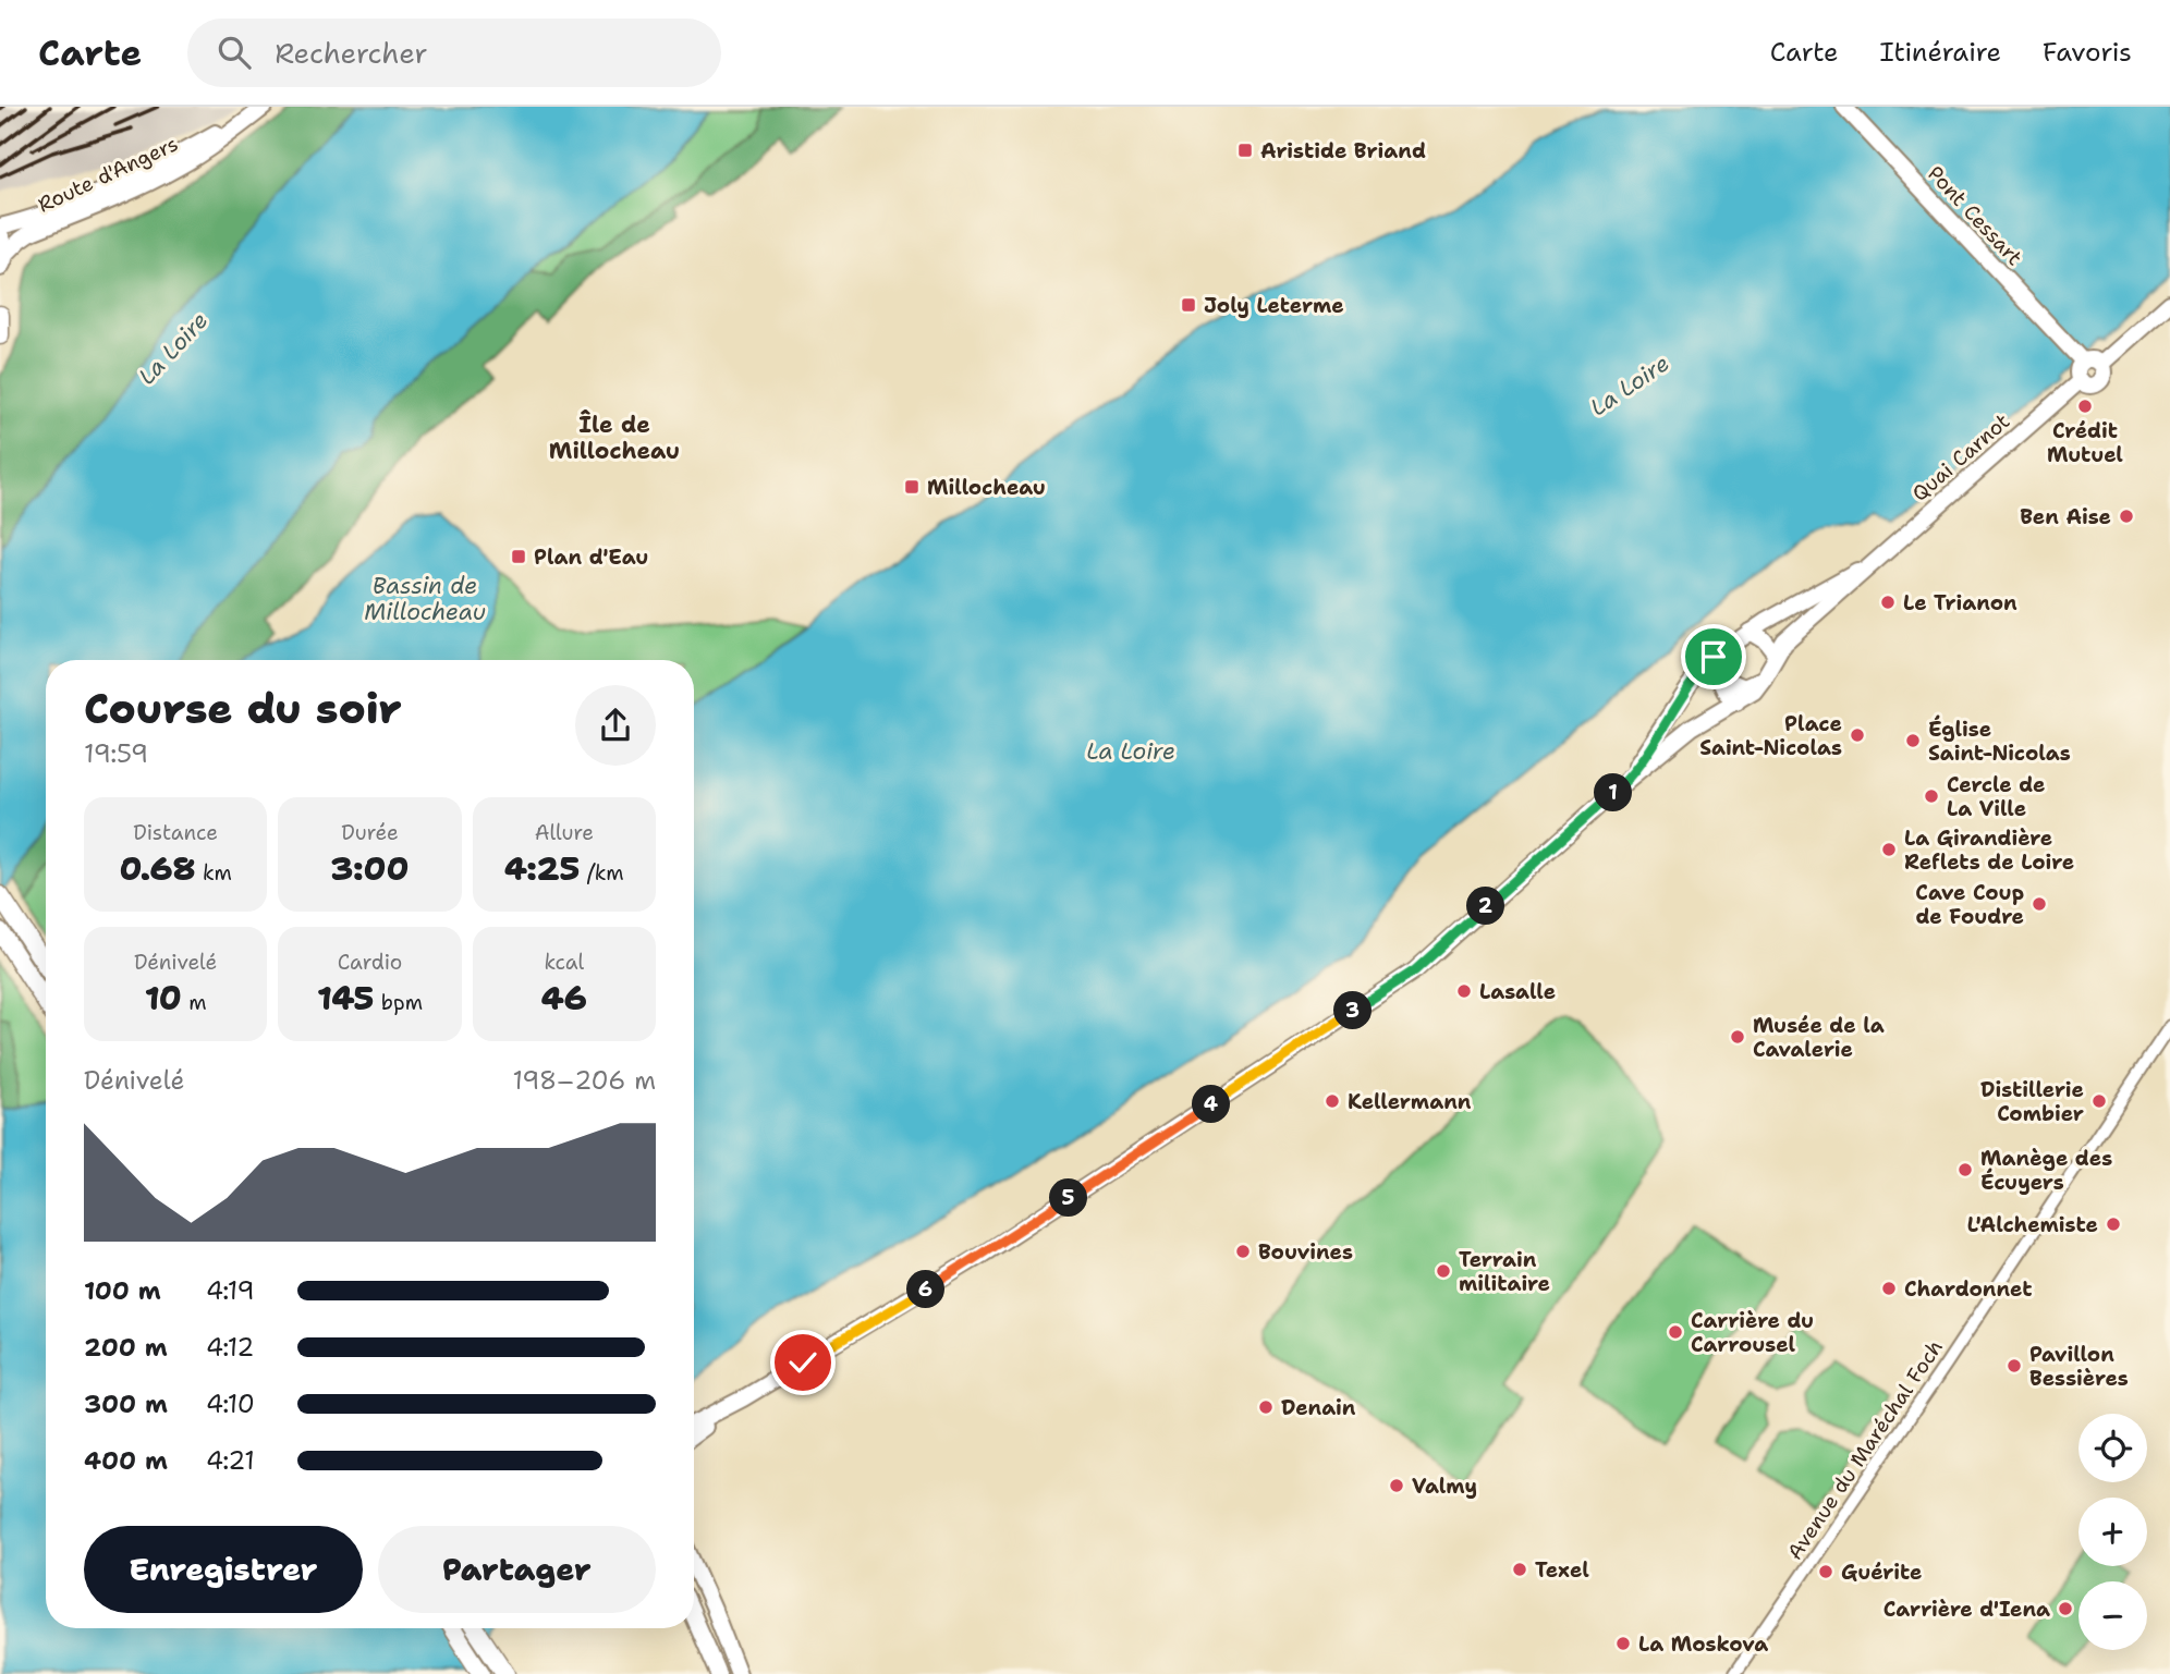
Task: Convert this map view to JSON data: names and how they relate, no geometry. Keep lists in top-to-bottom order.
{
  "streets": {
    "main road": ["Route d'Angers", "Pont Cessart", "Quai Carnot"],
    "street": ["Avenue du Maréchal Foch"]
  },
  "crossings": [
    ["Pont Cessart", "Quai Carnot"]
  ],
  "districts": ["Île de Millocheau"],
  "water": ["La Loire", "Bassin de Millocheau"],
  "places": {
    "transit": [
      "Aristide Briand",
      "Joly Leterme",
      "Millocheau",
      "Plan d'Eau"
    ],
    "other": [
      "Crédit Mutuel",
      "Ben Aise",
      "Le Trianon",
      "Place Saint-Nicolas",
      "Église Saint-Nicolas",
      "Cercle de La Ville",
      "La Girandière Reflets de Loire",
      "Cave Coup de Foudre",
      "Lasalle",
      "Musée de la Cavalerie",
      "Kellermann",
      "Distillerie Combier",
      "Manège des Écuyers",
      "L'Alchemiste",
      "Bouvines",
      "Terrain militaire",
      "Chardonnet",
      "Carrière du Carrousel",
      "Pavillon Bessières",
      "Denain",
      "Valmy",
      "Texel",
      "Guérite",
      "Carrière d'Iena",
      "La Moskova"
    ]
  },
  "page": {
    "header": "Carte",
    "search": "Rechercher",
    "nav": ["Carte", "Itinéraire", "Favoris"],
    "heading": ["Course du soir", "19:59"],
    "pins": [
      "1",
      "2",
      "3",
      "4",
      "5",
      "6"
    ],
    "stats": [
      ["Distance", "0.68 km"],
      ["Durée", "3:00"],
      ["Allure", "4:25 /km"],
      ["Dénivelé", "10 m"],
      ["Cardio", "145 bpm"],
      ["kcal", "46"]
    ],
    "chart": ["Dénivelé", "198–206 m"],
    "list": [
      {
        "name": "100 m",
        "note": "4:19"
      },
      {
        "name": "200 m",
        "note": "4:12"
      },
      {
        "name": "300 m",
        "note": "4:10"
      },
      {
        "name": "400 m",
        "note": "4:21"
      }
    ],
    "map_buttons": ["+", "−"],
    "buttons": ["Enregistrer", "Partager"]
  }
}
